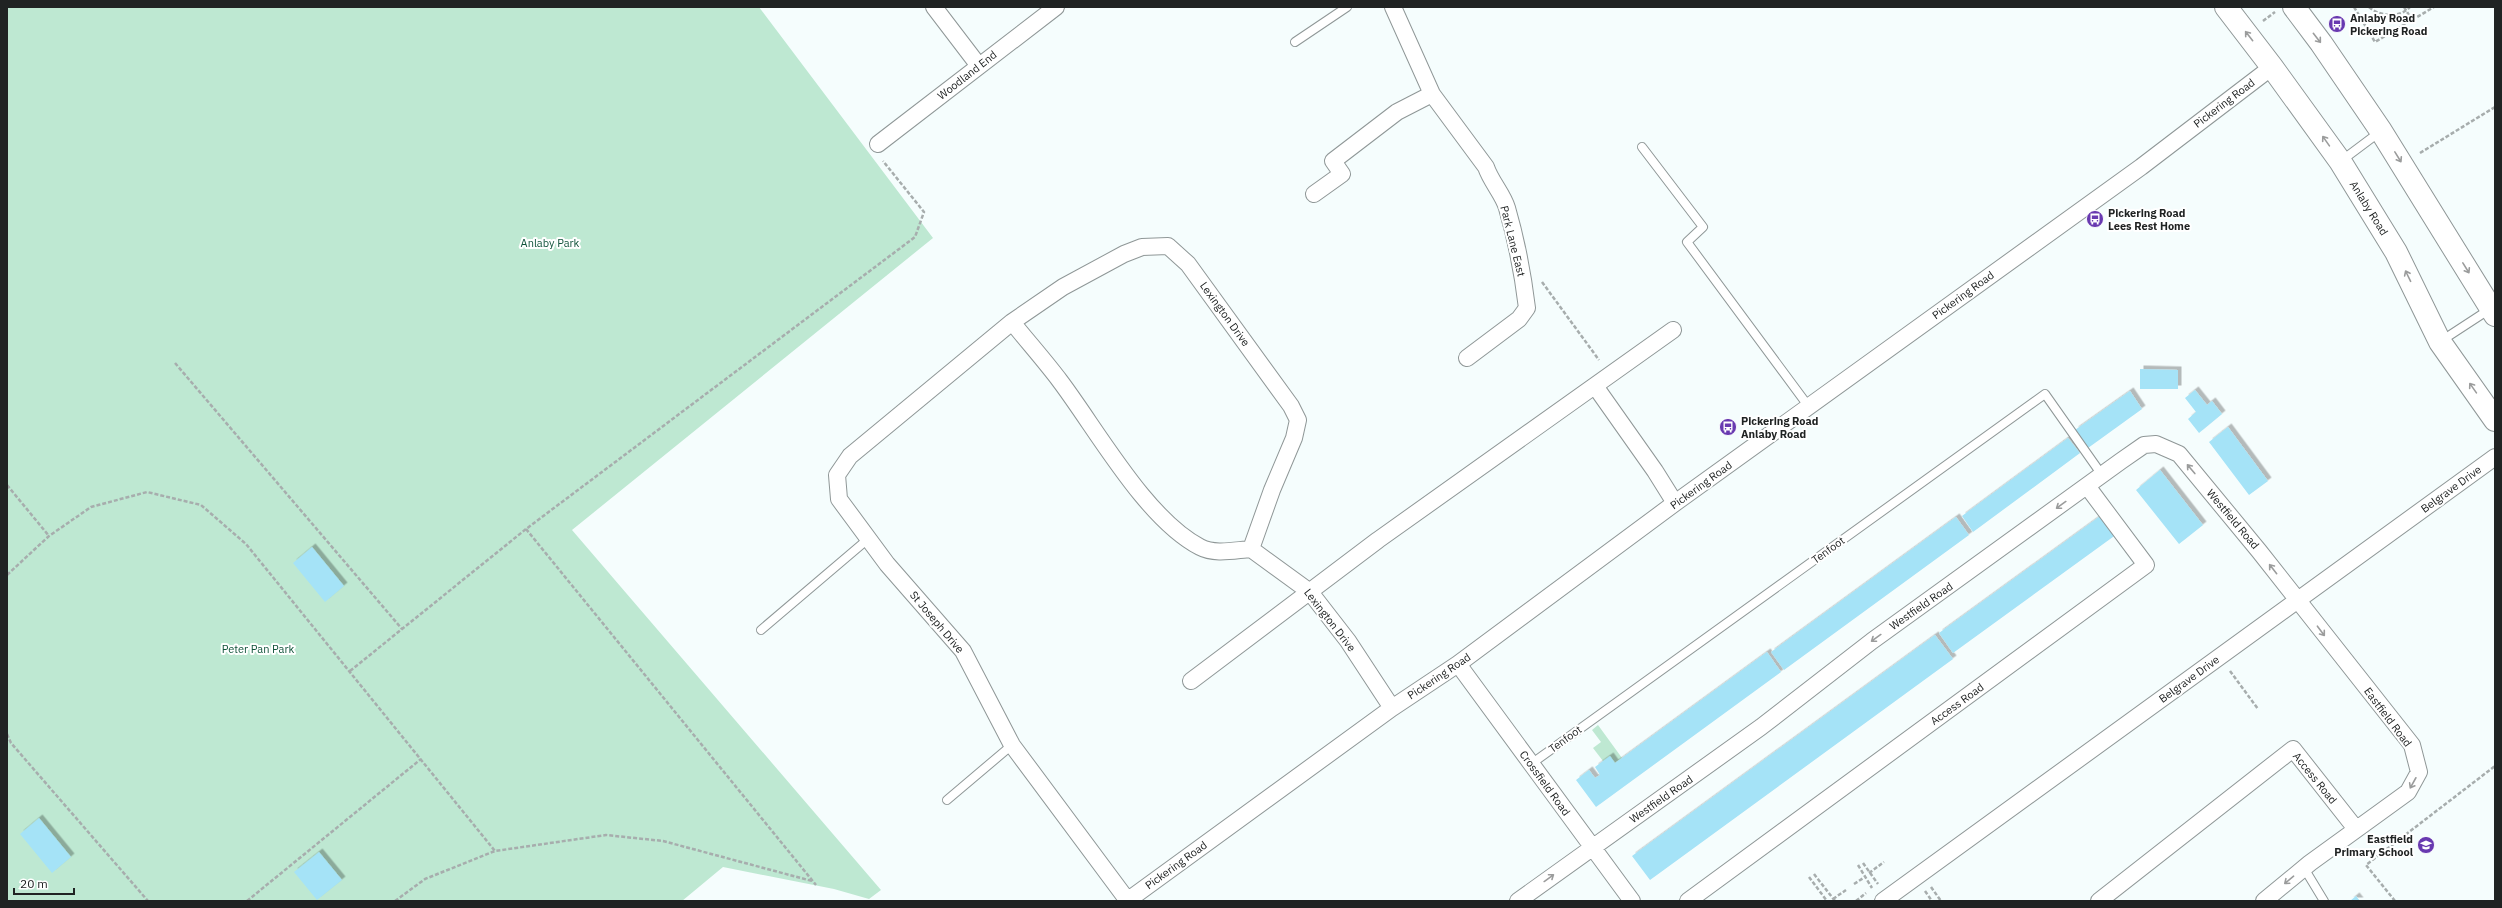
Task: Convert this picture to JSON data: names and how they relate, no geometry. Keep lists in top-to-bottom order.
{
  "streets": {
    "main road": ["Anlaby Road"],
    "street": [
      "Woodland End",
      "Pickering Road",
      "Park Lane East",
      "Lexington Drive",
      "Belgrave Drive",
      "Westfield Road",
      "St Joseph Drive",
      "Access Road",
      "Eastfield Road",
      "Crossfield Road"
    ],
    "lane": ["Tenfoot"]
  },
  "crossings": [
    ["Pickering Road", "Anlaby Road"],
    ["Pickering Road", "Lexington Drive"],
    ["Pickering Road", "St Joseph Drive"],
    ["Pickering Road", "Crossfield Road"],
    ["Lexington Drive", "St Joseph Drive"],
    ["Belgrave Drive", "Westfield Road"],
    ["Belgrave Drive", "Eastfield Road"],
    ["Westfield Road", "Tenfoot"],
    ["Westfield Road", "Access Road"],
    ["Westfield Road", "Eastfield Road"],
    ["Westfield Road", "Crossfield Road"],
    ["Tenfoot", "Crossfield Road"],
    ["Access Road", "Eastfield Road"]
  ],
  "parks": ["Anlaby Park", "Peter Pan Park"],
  "places": {
    "bus stop": ["Anlaby Road Pickering Road", "Pickering Road Lees Rest Home", "Pickering Road Anlaby Road"],
    "school or university": ["Eastfield Primary School"]
  },
  "scale_bar": "20 m"
}
